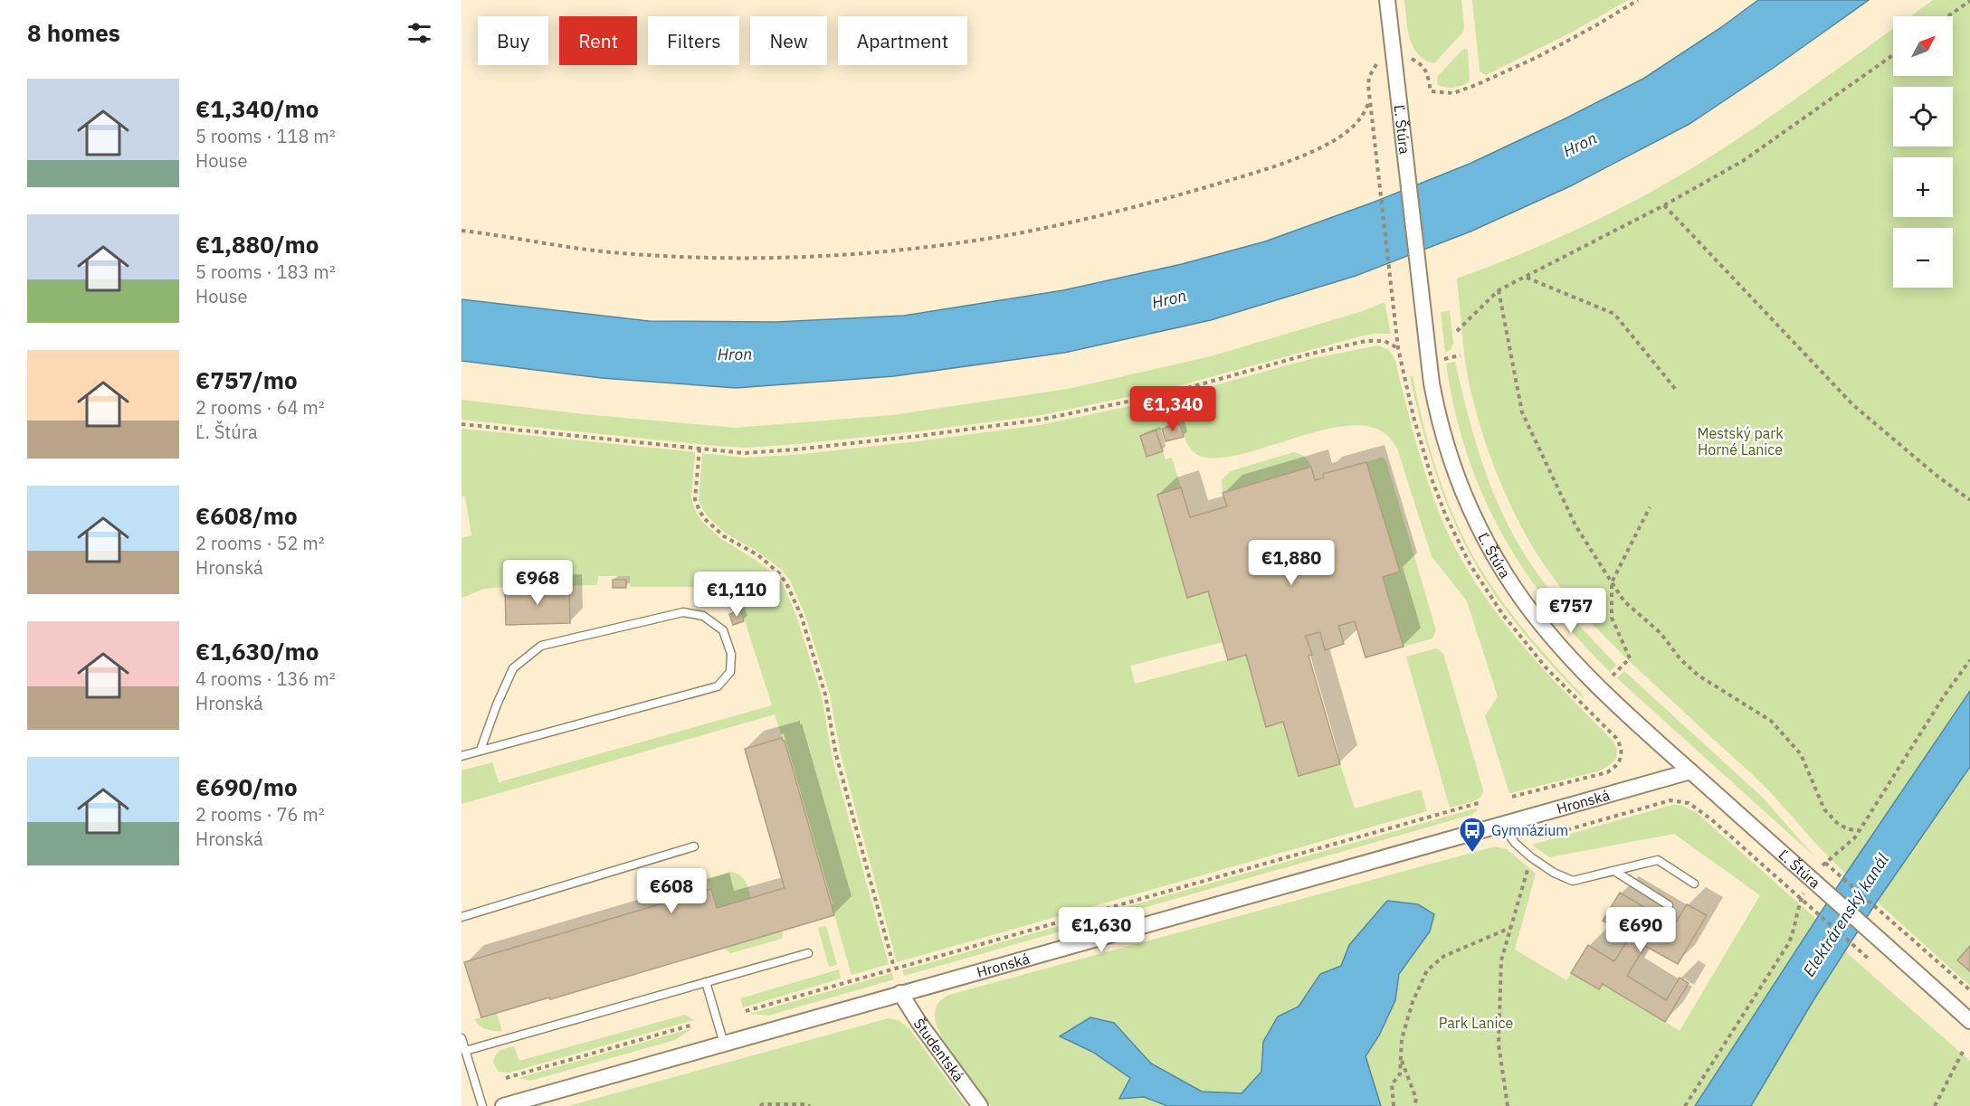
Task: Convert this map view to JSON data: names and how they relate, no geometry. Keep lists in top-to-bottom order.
{
  "streets": {
    "street": ["Ľ. Štúra", "Hronská", "Študentská"]
  },
  "crossings": [
    ["Ľ. Štúra", "Hronská"],
    ["Hronská", "Študentská"]
  ],
  "water": ["Hron", "Elektrárenský kanál"],
  "parks": ["Mestský park Horné Lanice", "Park Lanice"],
  "places": {
    "bus stop": ["Gymnázium"]
  },
  "north": "top right",
  "page": {
    "heading": "8 homes",
    "map_buttons": ["+", "−"],
    "chip": [
      "Buy",
      "Rent",
      "Filters",
      "New",
      "Apartment"
    ],
    "list": [
      {
        "name": "€1,340/mo",
        "note": "5 rooms · 118 m² · House"
      },
      {
        "name": "€1,880/mo",
        "note": "5 rooms · 183 m² · House"
      },
      {
        "name": "€757/mo",
        "note": "2 rooms · 64 m² · Ľ. Štúra"
      },
      {
        "name": "€608/mo",
        "note": "2 rooms · 52 m² · Hronská"
      },
      {
        "name": "€1,630/mo",
        "note": "4 rooms · 136 m² · Hronská"
      },
      {
        "name": "€690/mo",
        "note": "2 rooms · 76 m² · Hronská"
      }
    ],
    "price": [
      "€1,340",
      "€1,880",
      "€968",
      "€1,110",
      "€757",
      "€608",
      "€1,630",
      "€690"
    ]
  }
}
